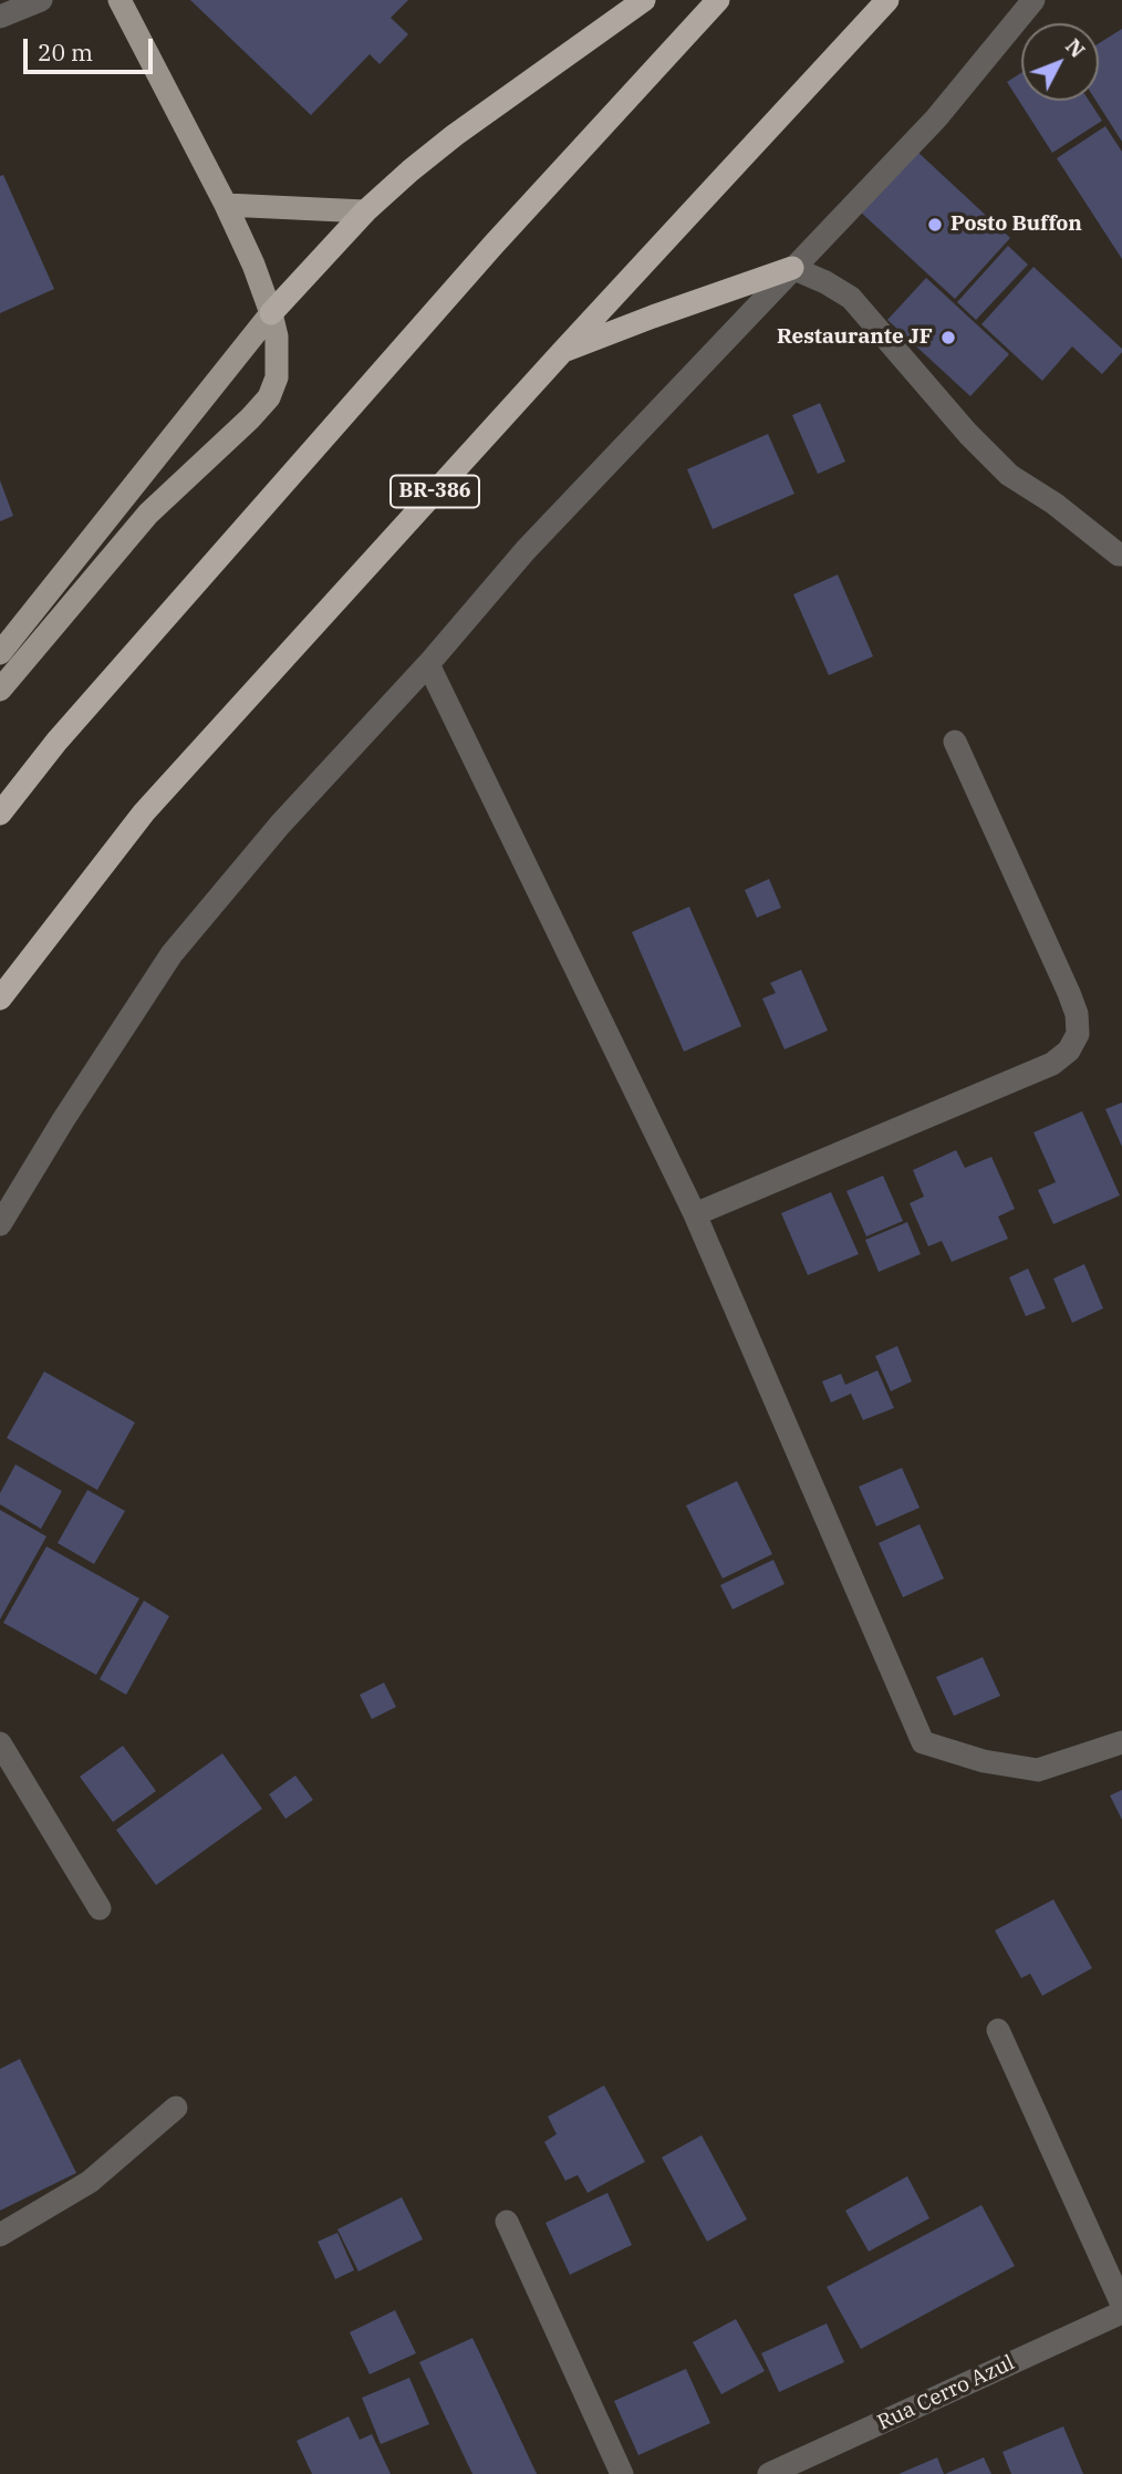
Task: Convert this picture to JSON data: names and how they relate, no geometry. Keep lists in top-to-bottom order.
{
  "streets": {
    "highway": ["BR-386"],
    "street": ["Rua Cerro Azul"]
  },
  "places": ["Posto Buffon", "Restaurante JF"],
  "scale_bar": "20 m",
  "north": "top right"
}
